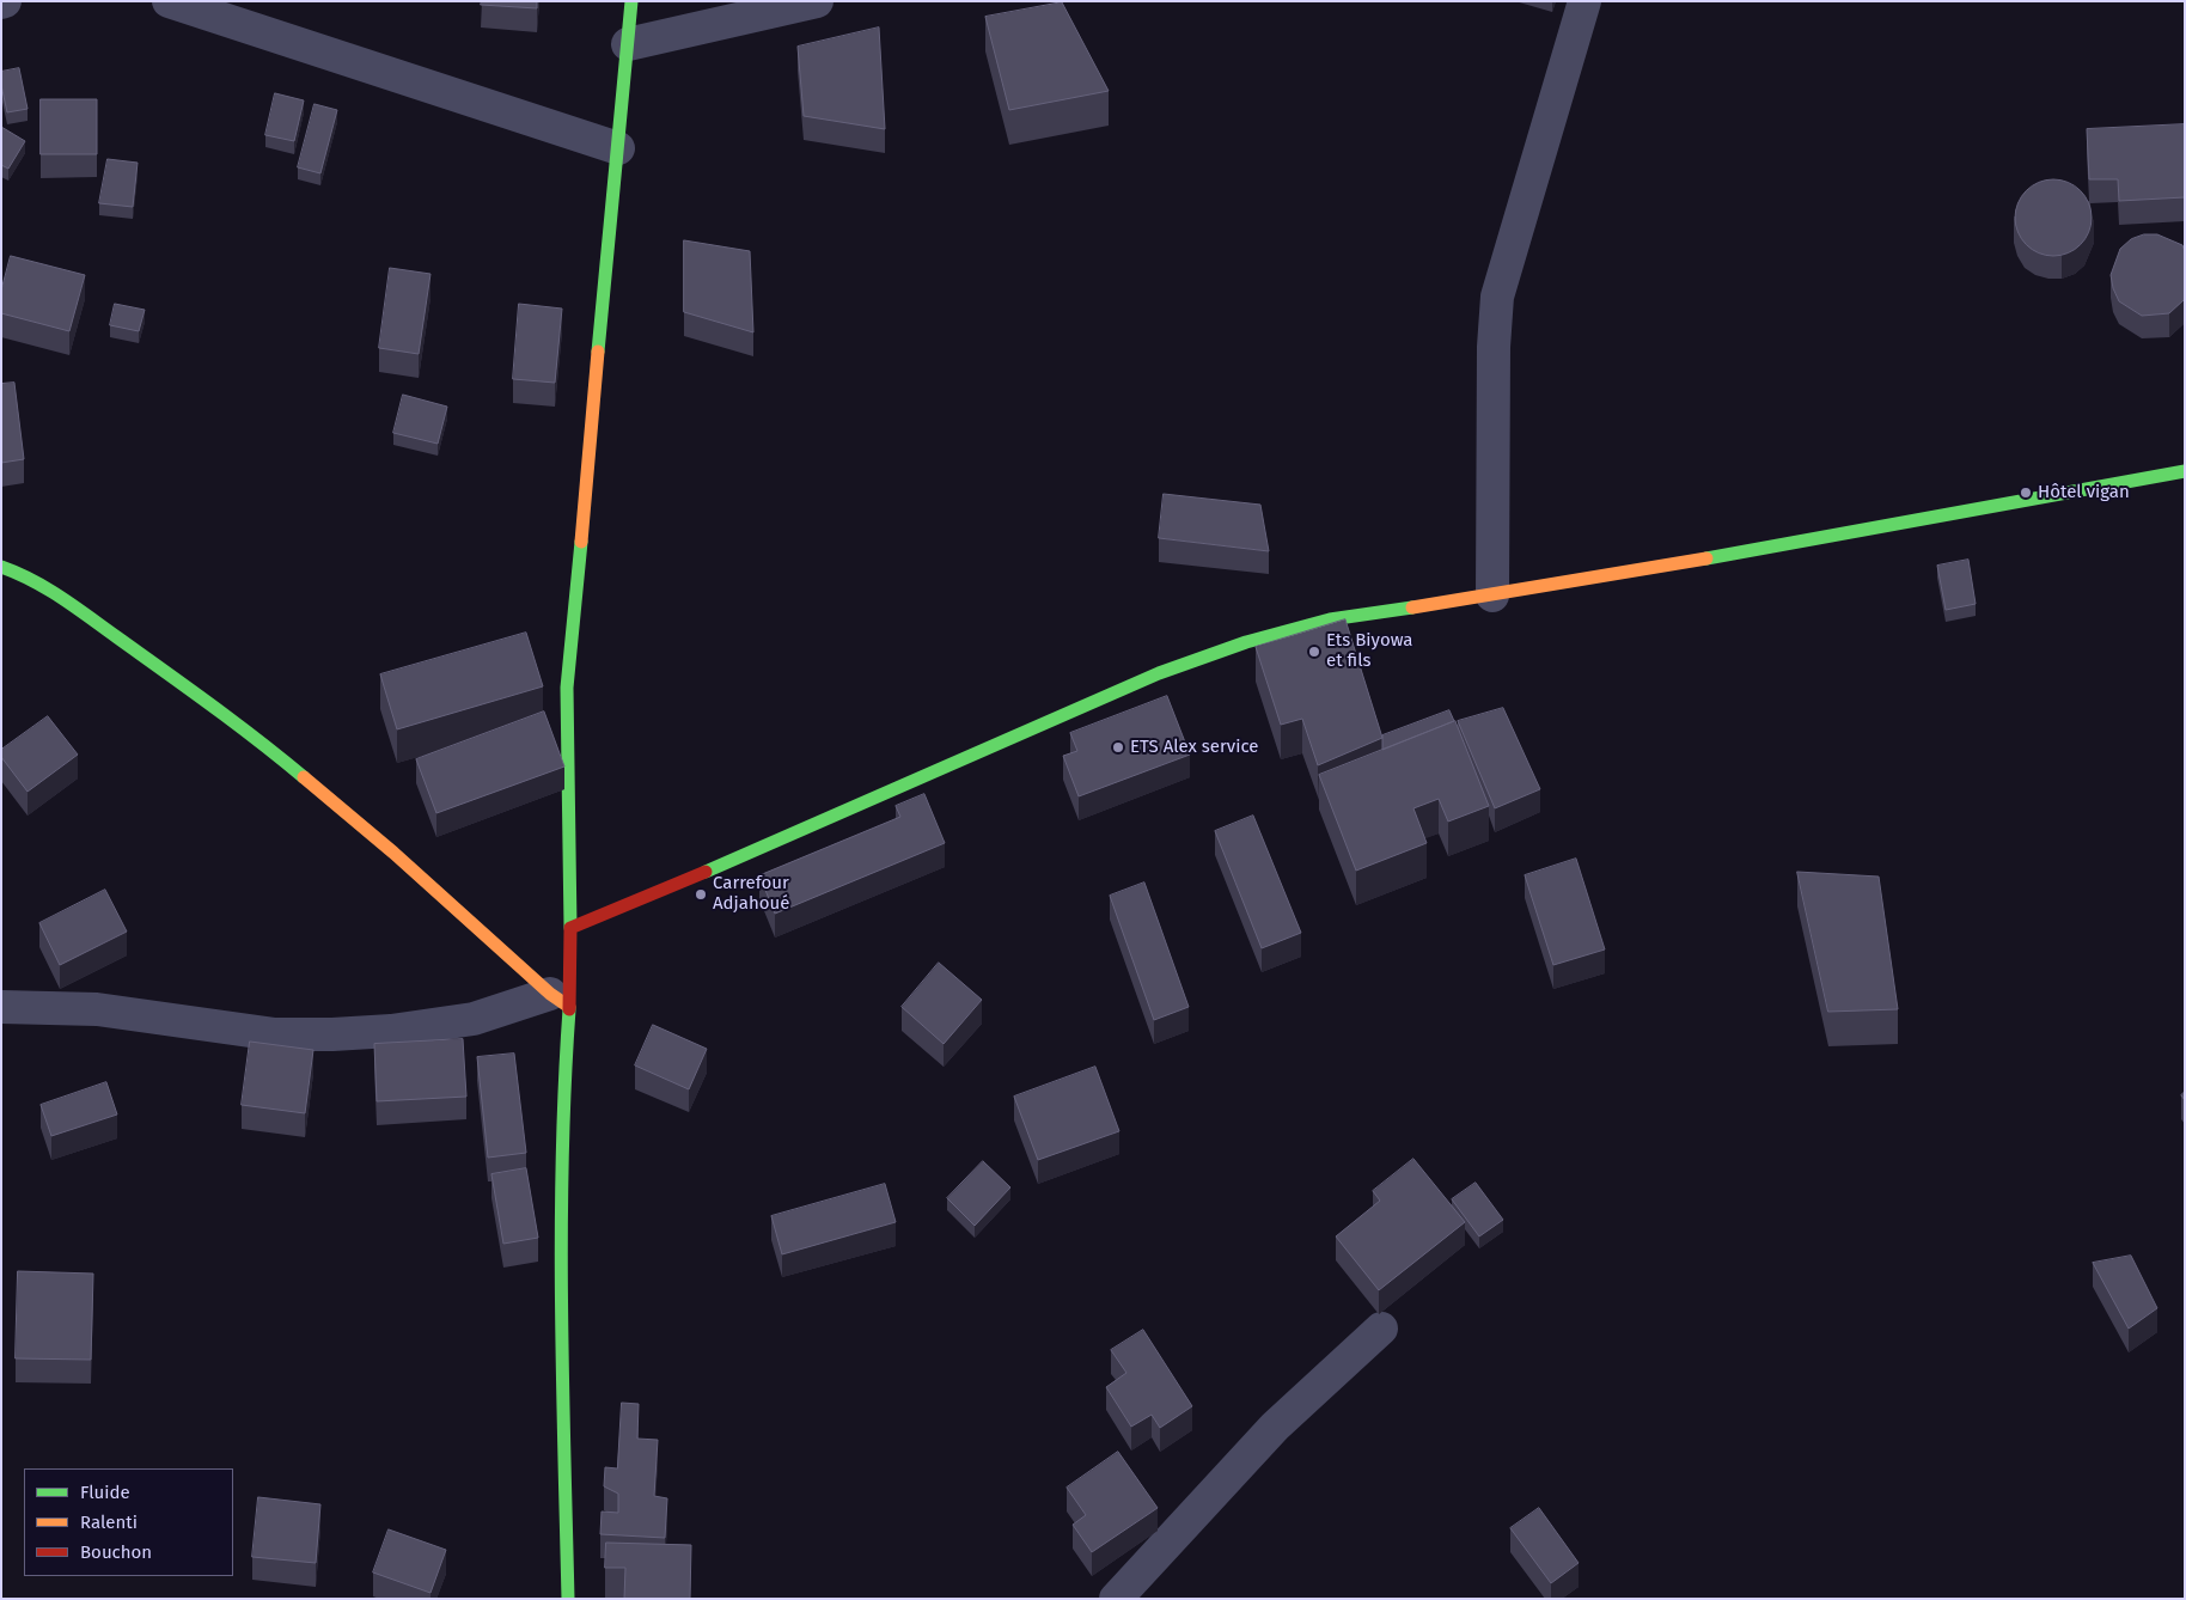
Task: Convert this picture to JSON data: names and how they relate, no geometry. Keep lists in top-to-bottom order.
{
  "places": [
    "Hôtel vigan",
    "Ets Biyowa et fils",
    "ETS Alex service",
    "Carrefour Adjahoué"
  ],
  "legend": ["Fluide", "Ralenti", "Bouchon"]
}
